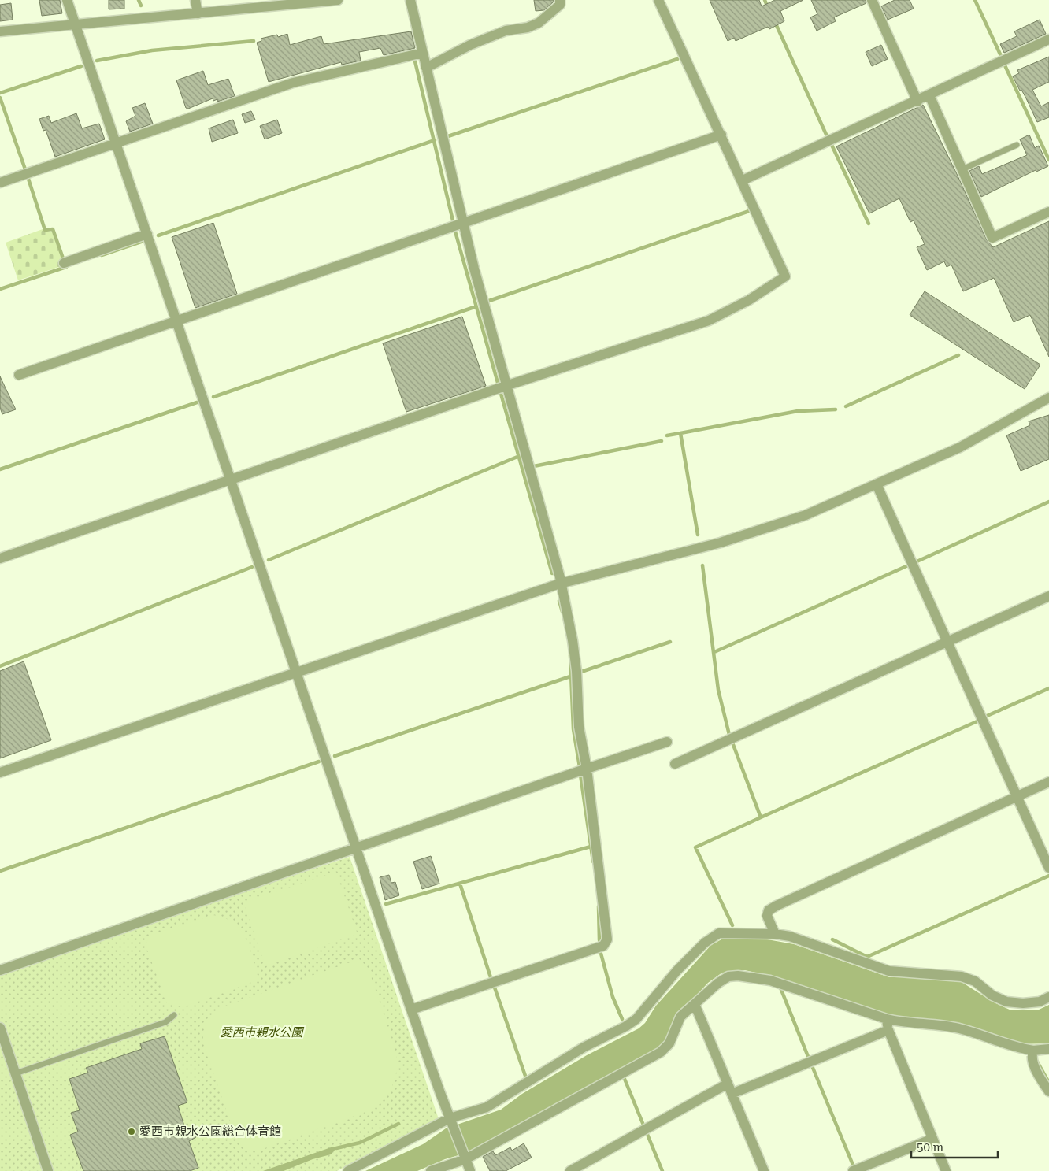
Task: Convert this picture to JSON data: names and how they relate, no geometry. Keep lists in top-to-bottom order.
{
  "parks": ["愛西市親水公園"],
  "places": ["愛西市親水公園総合体育館"],
  "scale_bar": "50 m"
}
